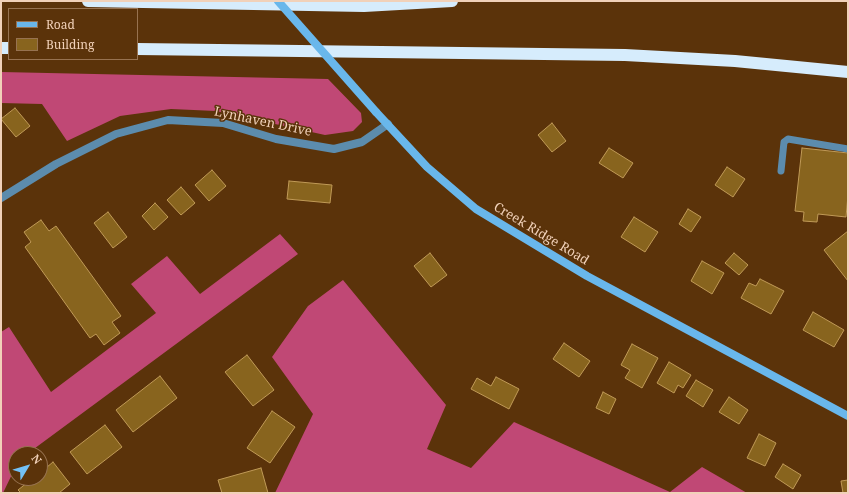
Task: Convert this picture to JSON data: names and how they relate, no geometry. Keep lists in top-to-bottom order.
{
  "streets": {
    "main road": ["Creek Ridge Road"],
    "street": ["Lynhaven Drive"]
  },
  "crossings": [
    ["Lynhaven Drive", "Creek Ridge Road"]
  ],
  "legend": ["Road", "Building"],
  "north": "top right"
}
